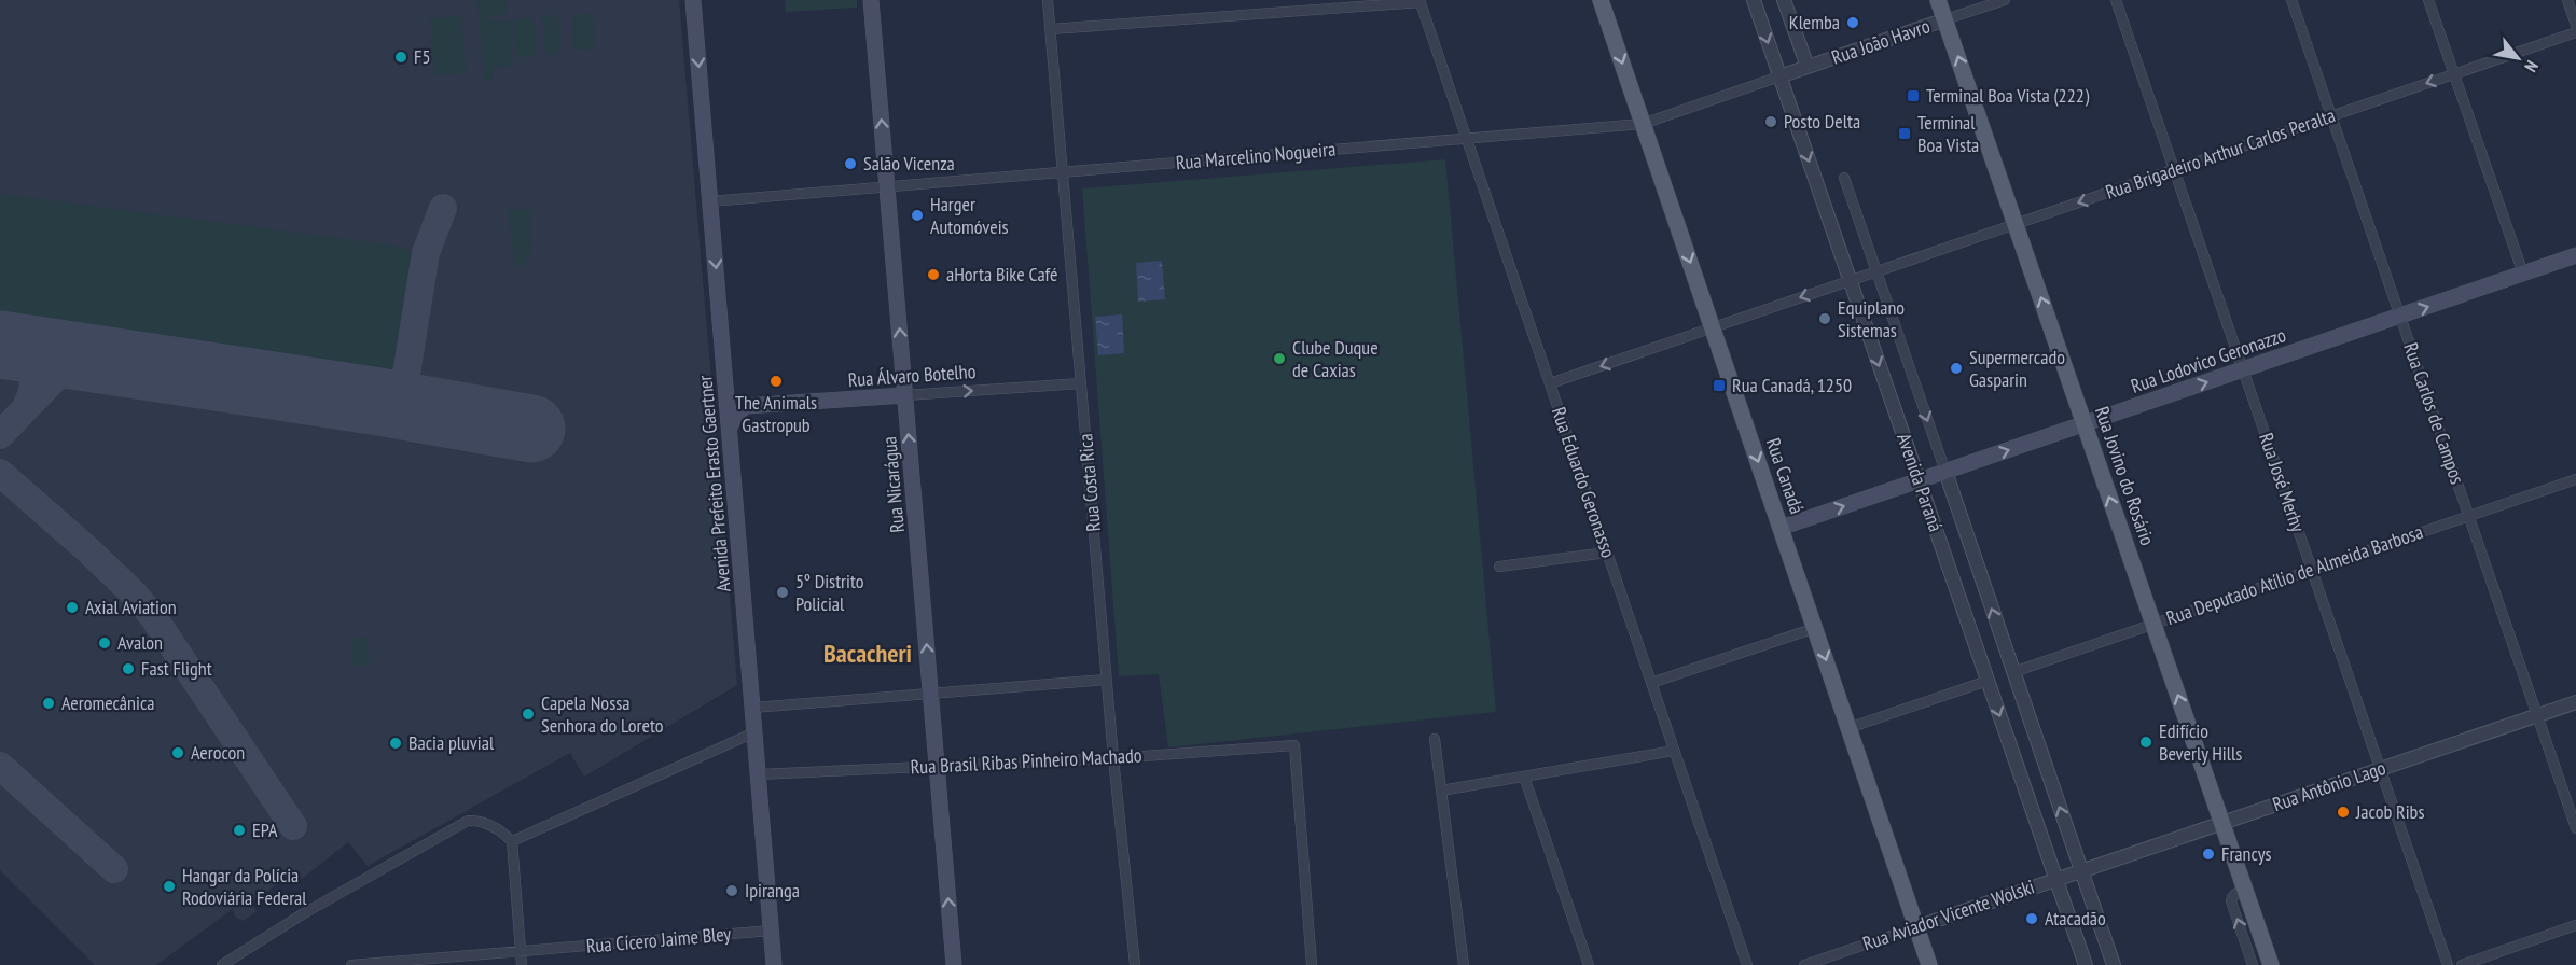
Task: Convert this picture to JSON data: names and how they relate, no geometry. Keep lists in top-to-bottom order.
{
  "streets": {
    "main road": [
      "Rua Lodovico Geronazzo",
      "Rua Álvaro Botelho",
      "Rua Canadá",
      "Rua Jovino do Rosário",
      "Avenida Prefeito Erasto Gaertner",
      "Rua Nicarágua"
    ],
    "street": [
      "Rua João Havro",
      "Rua Brigadeiro Arthur Carlos Peralta",
      "Rua Marcelino Nogueira",
      "Rua Carlos de Campos",
      "Rua Costa Rica",
      "Rua Eduardo Geronasso",
      "Avenida Paraná",
      "Rua José Merhy",
      "Rua Deputado Atílio de Almeida Barbosa",
      "Rua Brasil Ribas Pinheiro Machado",
      "Rua Antônio Lago",
      "Rua Aviador Vicente Wolski",
      "Rua Cícero Jaime Bley"
    ]
  },
  "crossings": [
    ["Rua João Havro", "Rua Marcelino Nogueira"],
    ["Rua João Havro", "Rua Jovino do Rosário"],
    ["Rua Brigadeiro Arthur Carlos Peralta", "Rua Carlos de Campos"],
    ["Rua Brigadeiro Arthur Carlos Peralta", "Rua Canadá"],
    ["Rua Brigadeiro Arthur Carlos Peralta", "Rua Jovino do Rosário"],
    ["Rua Brigadeiro Arthur Carlos Peralta", "Rua Eduardo Geronasso"],
    ["Rua Brigadeiro Arthur Carlos Peralta", "Avenida Paraná"],
    ["Rua Brigadeiro Arthur Carlos Peralta", "Rua José Merhy"],
    ["Rua Marcelino Nogueira", "Rua Canadá"],
    ["Rua Marcelino Nogueira", "Rua Costa Rica"],
    ["Rua Marcelino Nogueira", "Rua Eduardo Geronasso"],
    ["Rua Marcelino Nogueira", "Avenida Paraná"],
    ["Rua Marcelino Nogueira", "Avenida Prefeito Erasto Gaertner"],
    ["Rua Marcelino Nogueira", "Rua Nicarágua"],
    ["Rua Lodovico Geronazzo", "Rua Carlos de Campos"],
    ["Rua Lodovico Geronazzo", "Rua Canadá"],
    ["Rua Lodovico Geronazzo", "Rua Jovino do Rosário"],
    ["Rua Lodovico Geronazzo", "Avenida Paraná"],
    ["Rua Lodovico Geronazzo", "Rua José Merhy"],
    ["Rua Álvaro Botelho", "Rua Costa Rica"],
    ["Rua Álvaro Botelho", "Rua Nicarágua"],
    ["Rua Carlos de Campos", "Rua Deputado Atílio de Almeida Barbosa"],
    ["Rua Carlos de Campos", "Rua Antônio Lago"],
    ["Rua Canadá", "Rua Aviador Vicente Wolski"],
    ["Rua Jovino do Rosário", "Rua Deputado Atílio de Almeida Barbosa"],
    ["Rua Jovino do Rosário", "Rua Antônio Lago"],
    ["Rua Costa Rica", "Rua Brasil Ribas Pinheiro Machado"],
    ["Avenida Paraná", "Rua Deputado Atílio de Almeida Barbosa"],
    ["Avenida Paraná", "Rua Antônio Lago"],
    ["Avenida Paraná", "Rua Aviador Vicente Wolski"],
    ["Rua José Merhy", "Rua Deputado Atílio de Almeida Barbosa"],
    ["Rua José Merhy", "Rua Antônio Lago"],
    ["Avenida Prefeito Erasto Gaertner", "Rua Brasil Ribas Pinheiro Machado"],
    ["Avenida Prefeito Erasto Gaertner", "Rua Cícero Jaime Bley"],
    ["Rua Nicarágua", "Rua Brasil Ribas Pinheiro Machado"],
    ["Rua Antônio Lago", "Rua Aviador Vicente Wolski"]
  ],
  "one_way": [
    "Rua Brigadeiro Arthur Carlos Peralta",
    "Rua Lodovico Geronazzo",
    "Rua Álvaro Botelho",
    "Rua Canadá",
    "Rua Jovino do Rosário",
    "Avenida Prefeito Erasto Gaertner",
    "Rua Nicarágua"
  ],
  "districts": ["Bacacheri"],
  "places": {
    "other": [
      "Klemba",
      "F5",
      "Posto Delta",
      "Salão Vicenza",
      "Harger Automóveis",
      "aHorta Bike Café",
      "Equiplano Sistemas",
      "Clube Duque de Caxias",
      "Supermercado Gasparin",
      "The Animals Gastropub",
      "5º Distrito Policial",
      "Axial Aviation",
      "Avalon",
      "Fast Flight",
      "Aeromecânica",
      "Capela Nossa Senhora do Loreto",
      "Edifício Beverly Hills",
      "Bacia pluvial",
      "Aerocon",
      "Jacob Ribs",
      "EPA",
      "Francys",
      "Hangar da Polícia Rodoviária Federal",
      "Ipiranga",
      "Atacadão"
    ],
    "transit": ["Terminal Boa Vista (222)", "Terminal Boa Vista", "Rua Canadá, 1250"]
  },
  "north": "bottom right"
}
